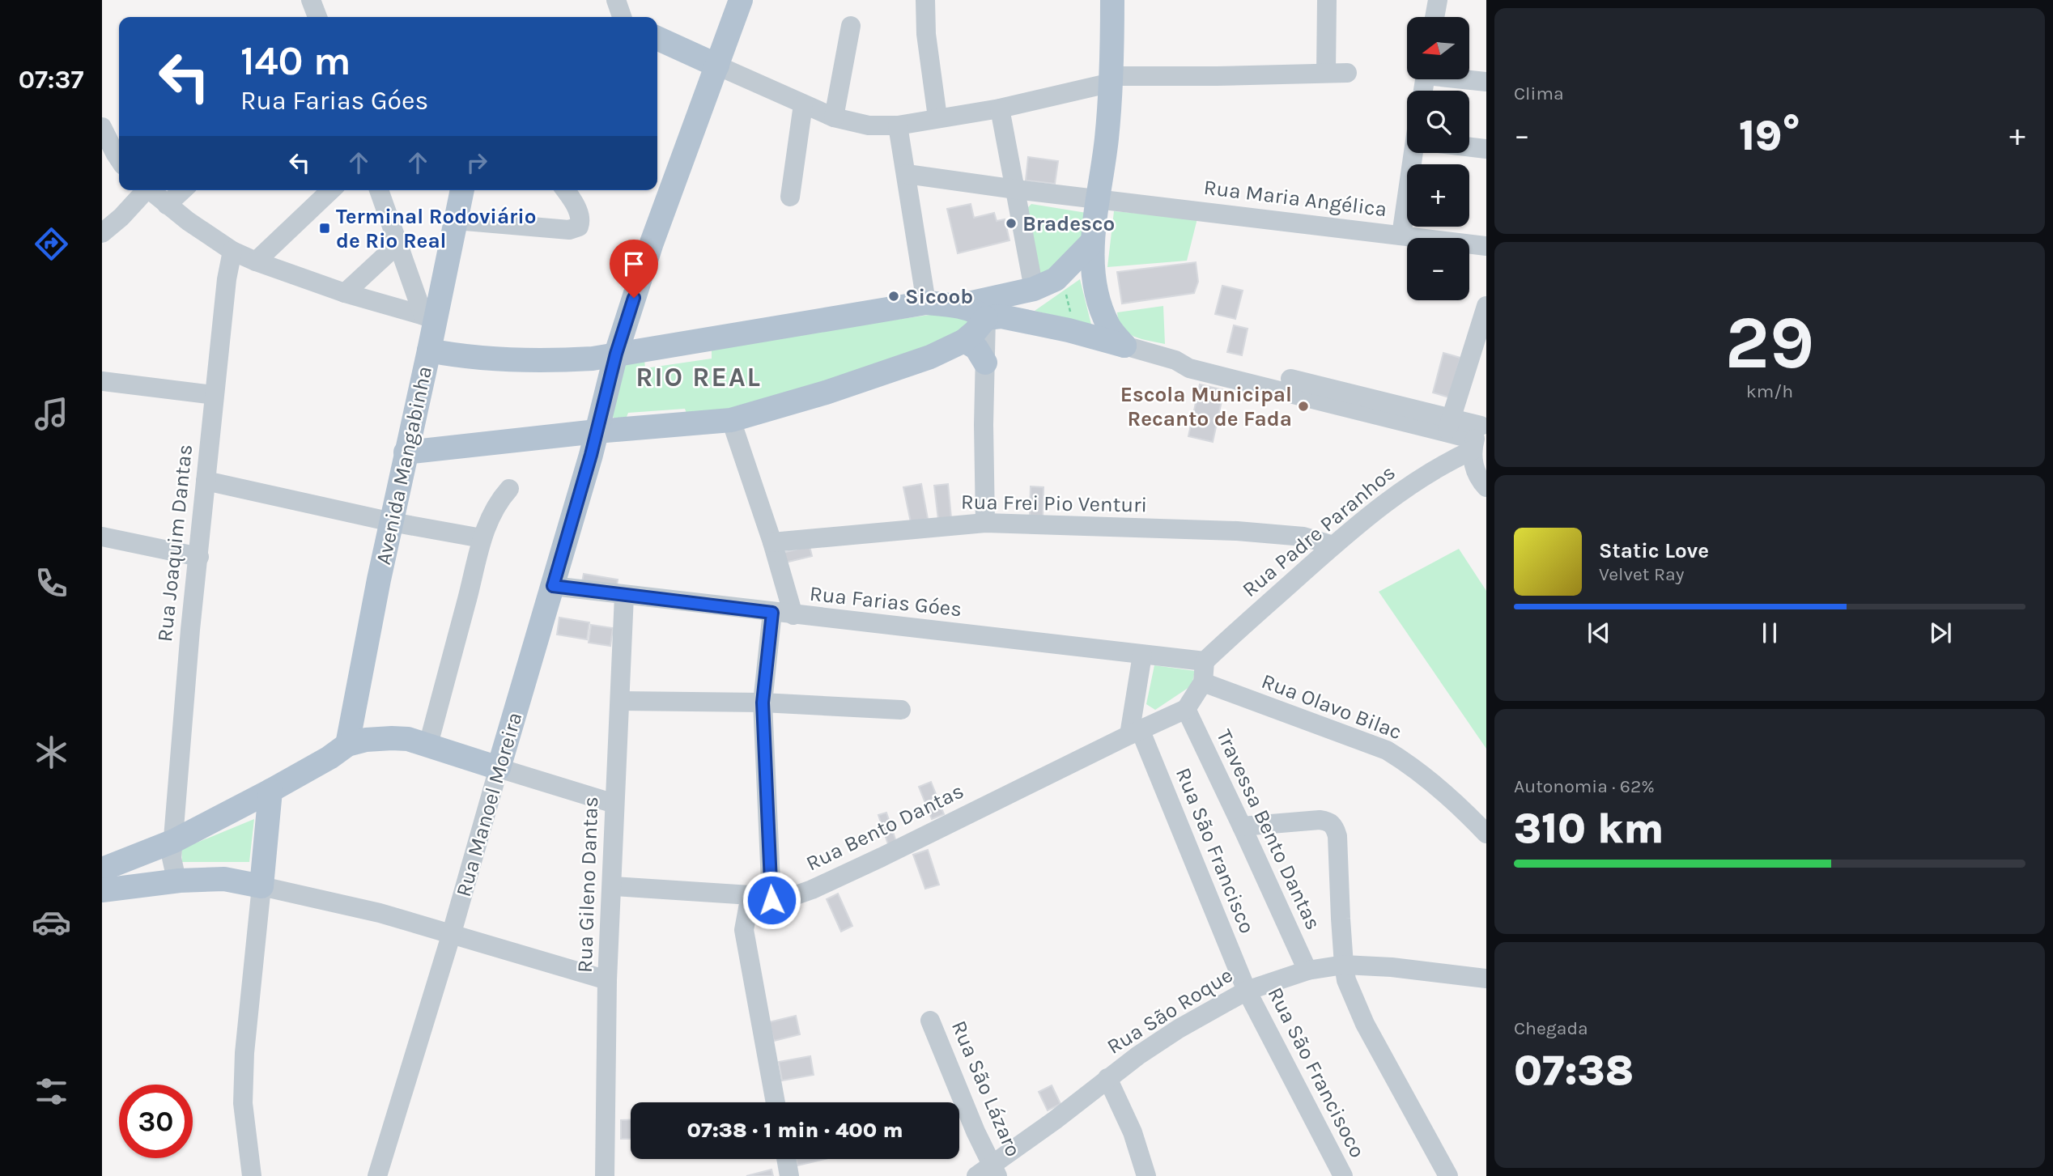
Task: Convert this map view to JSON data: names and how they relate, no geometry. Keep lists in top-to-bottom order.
{
  "streets": {
    "main road": ["Avenida Mangabinha", "Rua Manoel Moreira"],
    "street": [
      "Rua Maria Angélica",
      "Rua Frei Pio Venturi",
      "Rua Padre Paranhos",
      "Rua Joaquim Dantas",
      "Rua Farias Góes",
      "Rua Olavo Bilac",
      "Rua Bento Dantas",
      "Travessa Bento Dantas",
      "Rua São Francisco",
      "Rua Gileno Dantas",
      "Rua São Roque",
      "Rua São Francisoco",
      "Rua São Lázaro"
    ]
  },
  "crossings": [
    ["Rua Frei Pio Venturi", "Rua Padre Paranhos"],
    ["Rua Padre Paranhos", "Rua Farias Góes"],
    ["Rua Farias Góes", "Rua Manoel Moreira"],
    ["Rua Farias Góes", "Rua Gileno Dantas"],
    ["Rua Bento Dantas", "Travessa Bento Dantas"],
    ["Rua Bento Dantas", "Rua São Francisco"],
    ["Rua Bento Dantas", "Rua Gileno Dantas"],
    ["Travessa Bento Dantas", "Rua São Roque"],
    ["Rua São Francisco", "Rua São Roque"],
    ["Rua São Francisco", "Rua São Francisoco"],
    ["Rua São Roque", "Rua São Francisoco"],
    ["Rua São Roque", "Rua São Lázaro"]
  ],
  "districts": ["RIO REAL"],
  "places": {
    "other": ["Bradesco", "Sicoob", "Escola Municipal Recanto de Fada"],
    "transit": ["Terminal Rodoviário de Rio Real"]
  },
  "north": "left",
  "page": {
    "tabs": "07:37",
    "tile": [
      "Clima",
      ["29", "km/h"],
      ["Autonomia · 62%", "310 km"],
      ["Chegada", "07:38"]
    ],
    "map_buttons": ["+", "−"],
    "turn": ["140 m", "Rua Farias Góes"],
    "heat": ["−", "19°", "+"],
    "song": ["Static Love", "Velvet Ray"],
    "limit": "30",
    "trip": "07:38 · 1 min · 400 m"
  }
}
